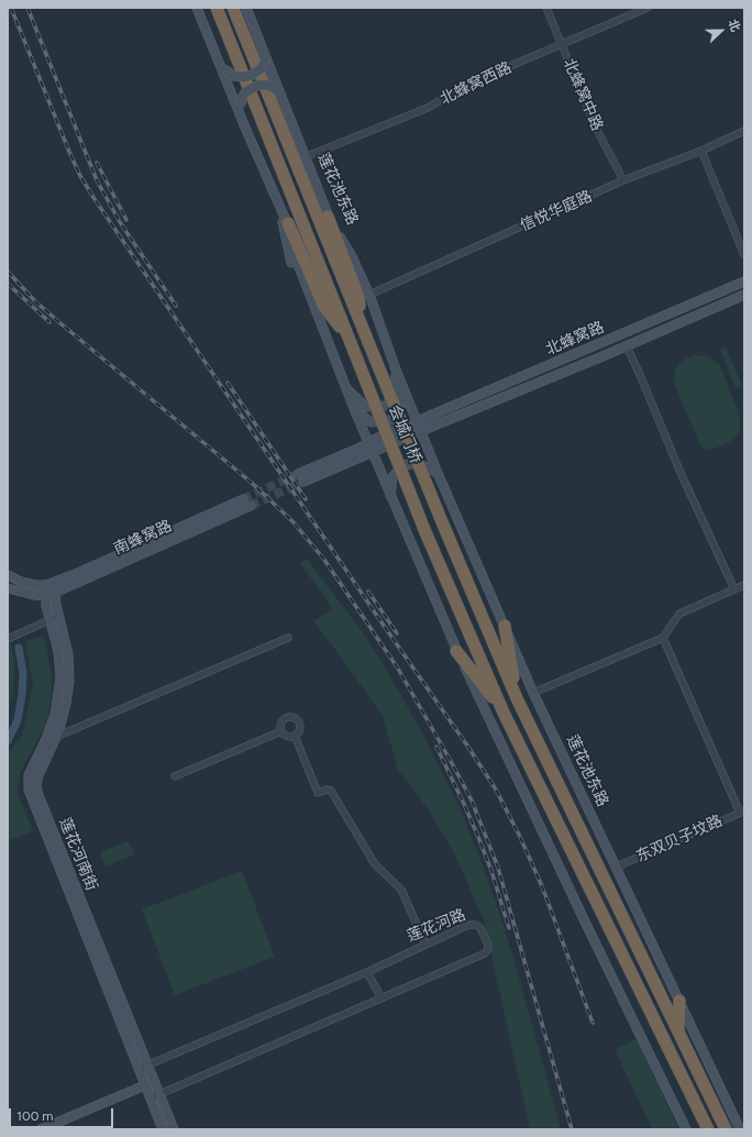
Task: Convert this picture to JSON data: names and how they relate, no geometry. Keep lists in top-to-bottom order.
{
  "streets": {
    "highway": ["莲花池东路", "会城门桥"],
    "street": [
      "北蜂窝西路",
      "北蜂窝中路",
      "信悦华庭路",
      "北蜂窝路",
      "南蜂窝路",
      "东双贝子坟路",
      "莲花河南街",
      "莲花河路"
    ]
  },
  "crossings": [
    ["北蜂窝西路", "北蜂窝中路"],
    ["北蜂窝西路", "莲花池东路"],
    ["北蜂窝中路", "信悦华庭路"],
    ["莲花池东路", "信悦华庭路"],
    ["莲花池东路", "北蜂窝路"],
    ["莲花池东路", "会城门桥"],
    ["莲花池东路", "东双贝子坟路"],
    ["南蜂窝路", "莲花河南街"],
    ["莲花河南街", "莲花河路"]
  ],
  "scale_bar": "100 m",
  "north": "right"
}
